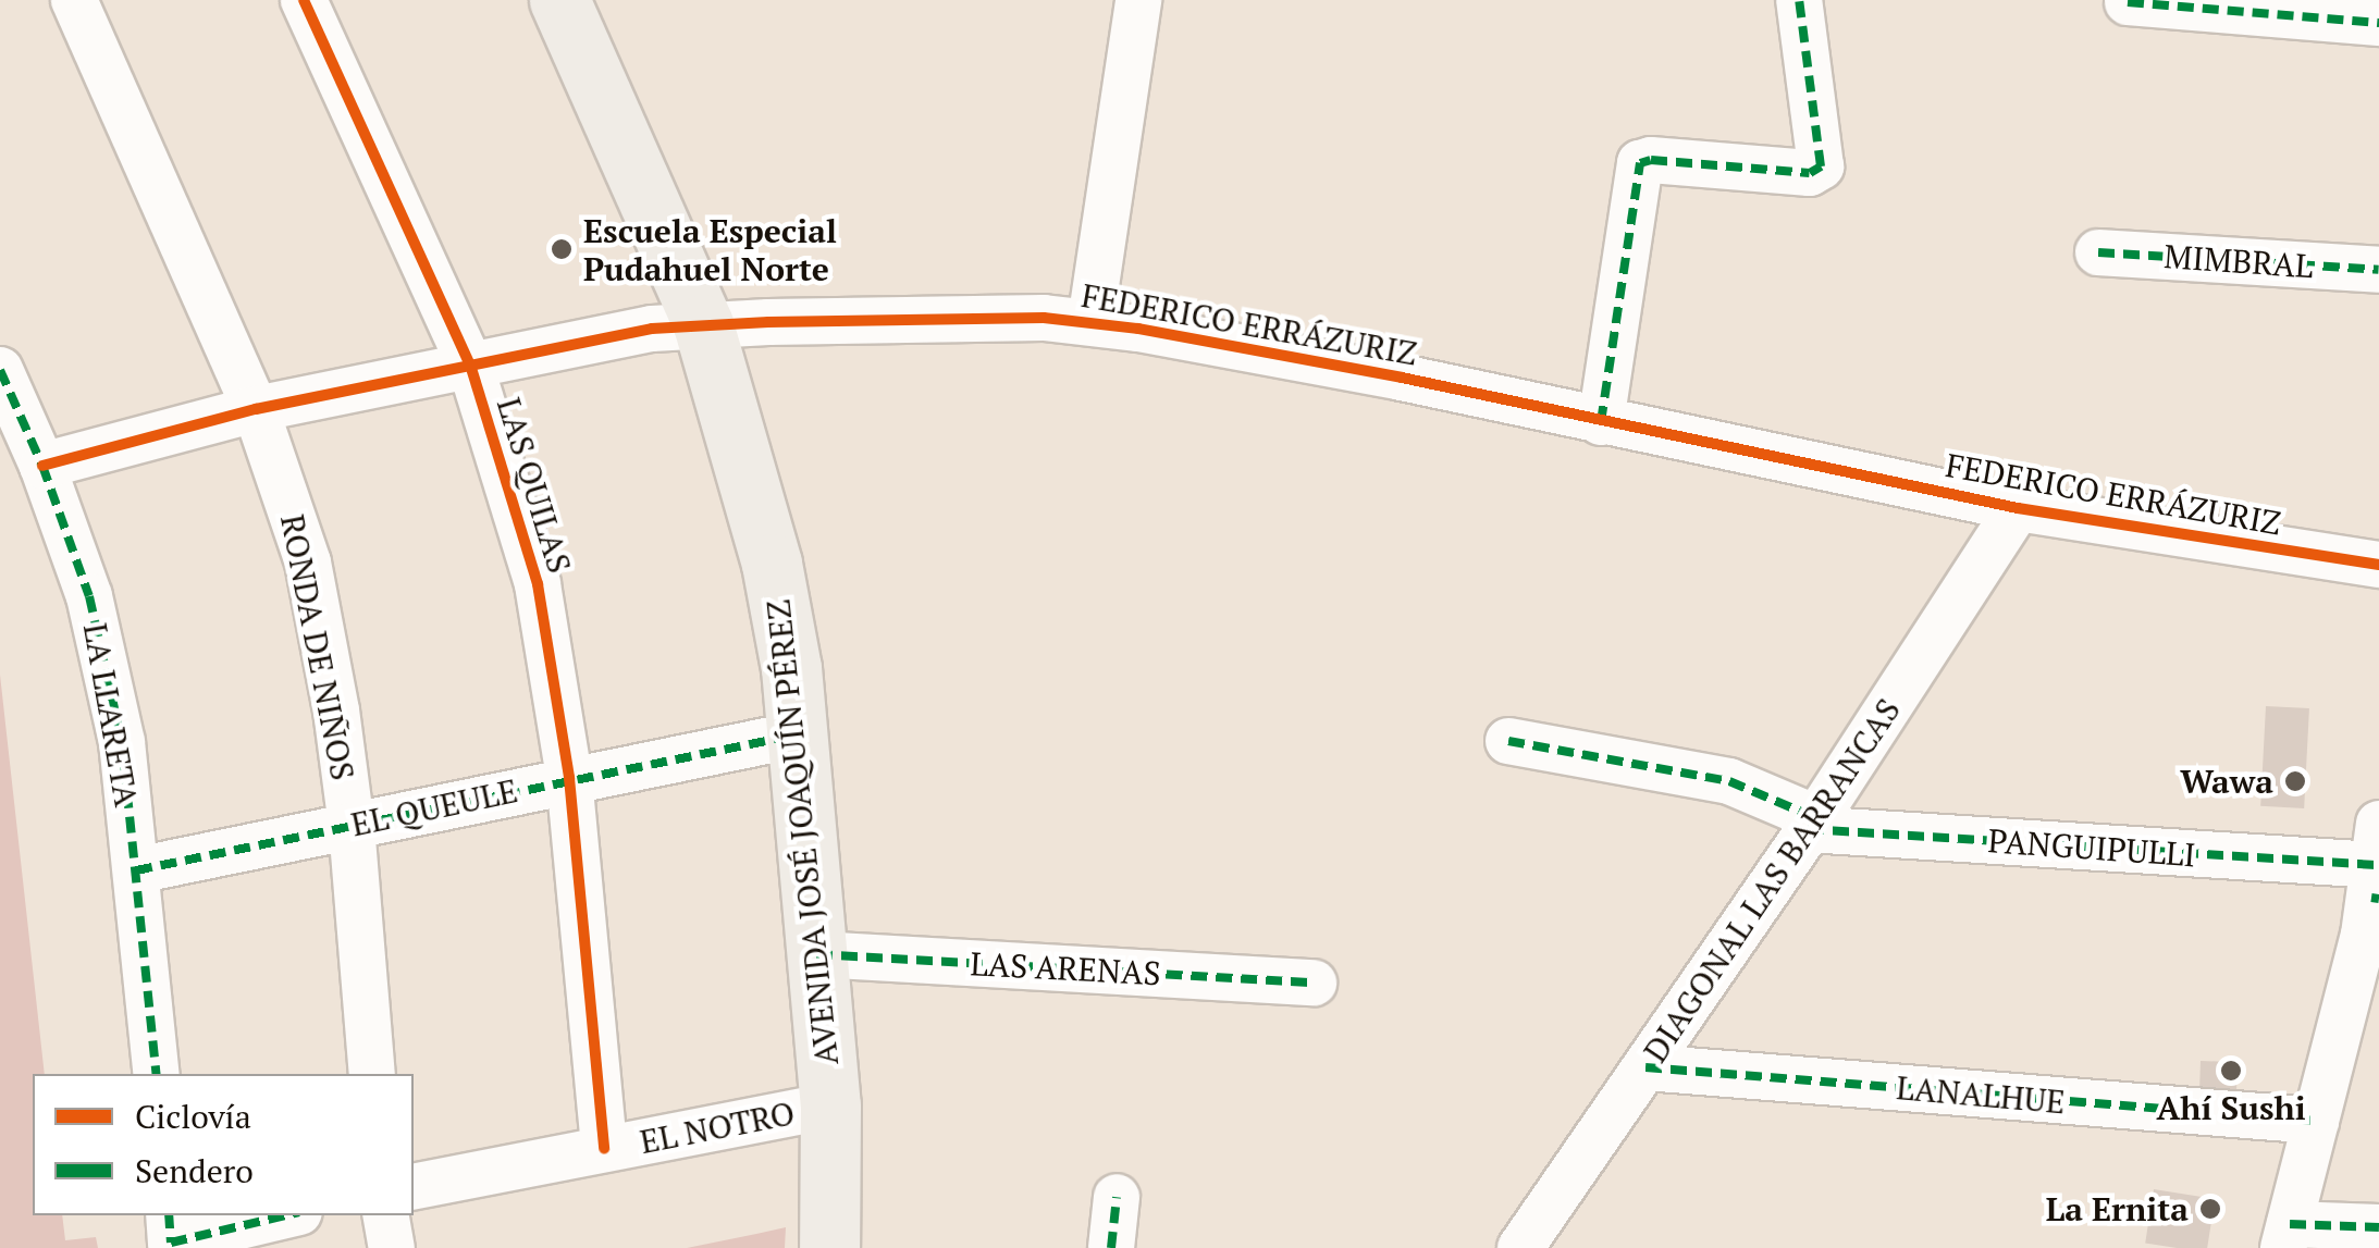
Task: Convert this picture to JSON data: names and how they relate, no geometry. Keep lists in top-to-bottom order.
{
  "streets": {
    "main road": ["AVENIDA JOSÉ JOAQUÍN PÉREZ"],
    "street": [
      "MIMBRAL",
      "FEDERICO ERRÁZURIZ",
      "LAS QUILAS",
      "RONDA DE NIÑOS",
      "LA LLARETA",
      "EL QUEULE",
      "PANGUIPULLI",
      "DIAGONAL LAS BARRANCAS",
      "LAS ARENAS",
      "LANALHUE",
      "EL NOTRO"
    ]
  },
  "crossings": [
    ["FEDERICO ERRÁZURIZ", "LAS QUILAS"],
    ["FEDERICO ERRÁZURIZ", "RONDA DE NIÑOS"],
    ["FEDERICO ERRÁZURIZ", "LA LLARETA"],
    ["FEDERICO ERRÁZURIZ", "AVENIDA JOSÉ JOAQUÍN PÉREZ"],
    ["FEDERICO ERRÁZURIZ", "DIAGONAL LAS BARRANCAS"],
    ["LAS QUILAS", "EL QUEULE"],
    ["LAS QUILAS", "EL NOTRO"],
    ["RONDA DE NIÑOS", "EL QUEULE"],
    ["LA LLARETA", "EL QUEULE"],
    ["EL QUEULE", "AVENIDA JOSÉ JOAQUÍN PÉREZ"],
    ["AVENIDA JOSÉ JOAQUÍN PÉREZ", "LAS ARENAS"],
    ["AVENIDA JOSÉ JOAQUÍN PÉREZ", "EL NOTRO"],
    ["PANGUIPULLI", "DIAGONAL LAS BARRANCAS"],
    ["DIAGONAL LAS BARRANCAS", "LANALHUE"]
  ],
  "places": [
    "Escuela Especial Pudahuel Norte",
    "Wawa",
    "Ahí Sushi",
    "La Ernita"
  ],
  "legend": ["Ciclovía", "Sendero"]
}
